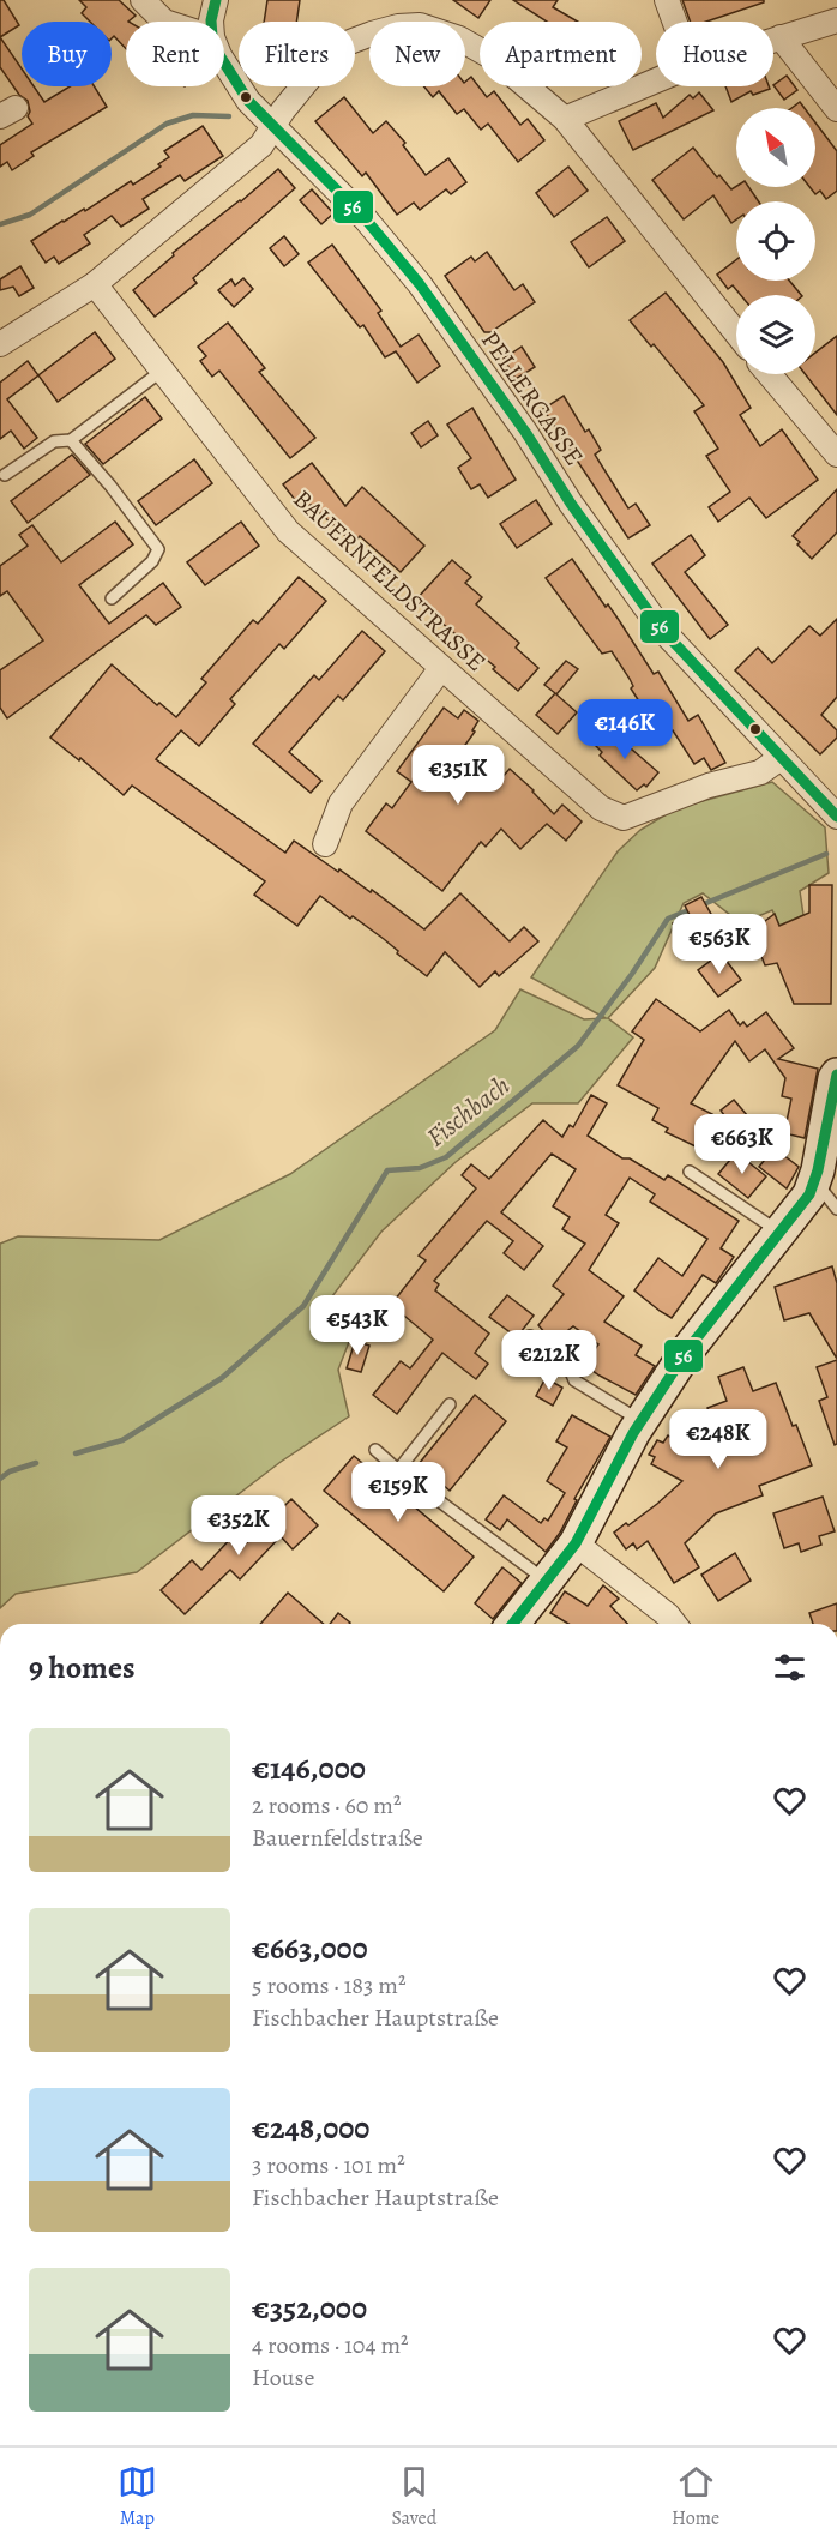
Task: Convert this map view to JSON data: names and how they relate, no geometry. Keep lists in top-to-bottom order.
{
  "streets": {
    "street": ["PELLERGASSE", "BAUERNFELDSTRASSE"]
  },
  "crossings": [
    ["PELLERGASSE", "BAUERNFELDSTRASSE"]
  ],
  "water": ["Fischbach"],
  "lines": ["transit line 56"],
  "north": "top left",
  "page": {
    "chip": [
      "Buy",
      "Rent",
      "Filters",
      "New",
      "Apartment",
      "House"
    ],
    "price": [
      "€146K",
      "€351K",
      "€563K",
      "€663K",
      "€543K",
      "€212K",
      "€248K",
      "€159K",
      "€352K"
    ],
    "heading": "9 homes",
    "list": [
      {
        "name": "€146,000",
        "note": "2 rooms · 60 m² · Bauernfeldstraße"
      },
      {
        "name": "€663,000",
        "note": "5 rooms · 183 m² · Fischbacher Hauptstraße"
      },
      {
        "name": "€248,000",
        "note": "3 rooms · 101 m² · Fischbacher Hauptstraße"
      },
      {
        "name": "€352,000",
        "note": "4 rooms · 104 m² · House"
      }
    ],
    "tabs": ["Map", "Saved", "Home"]
  }
}
